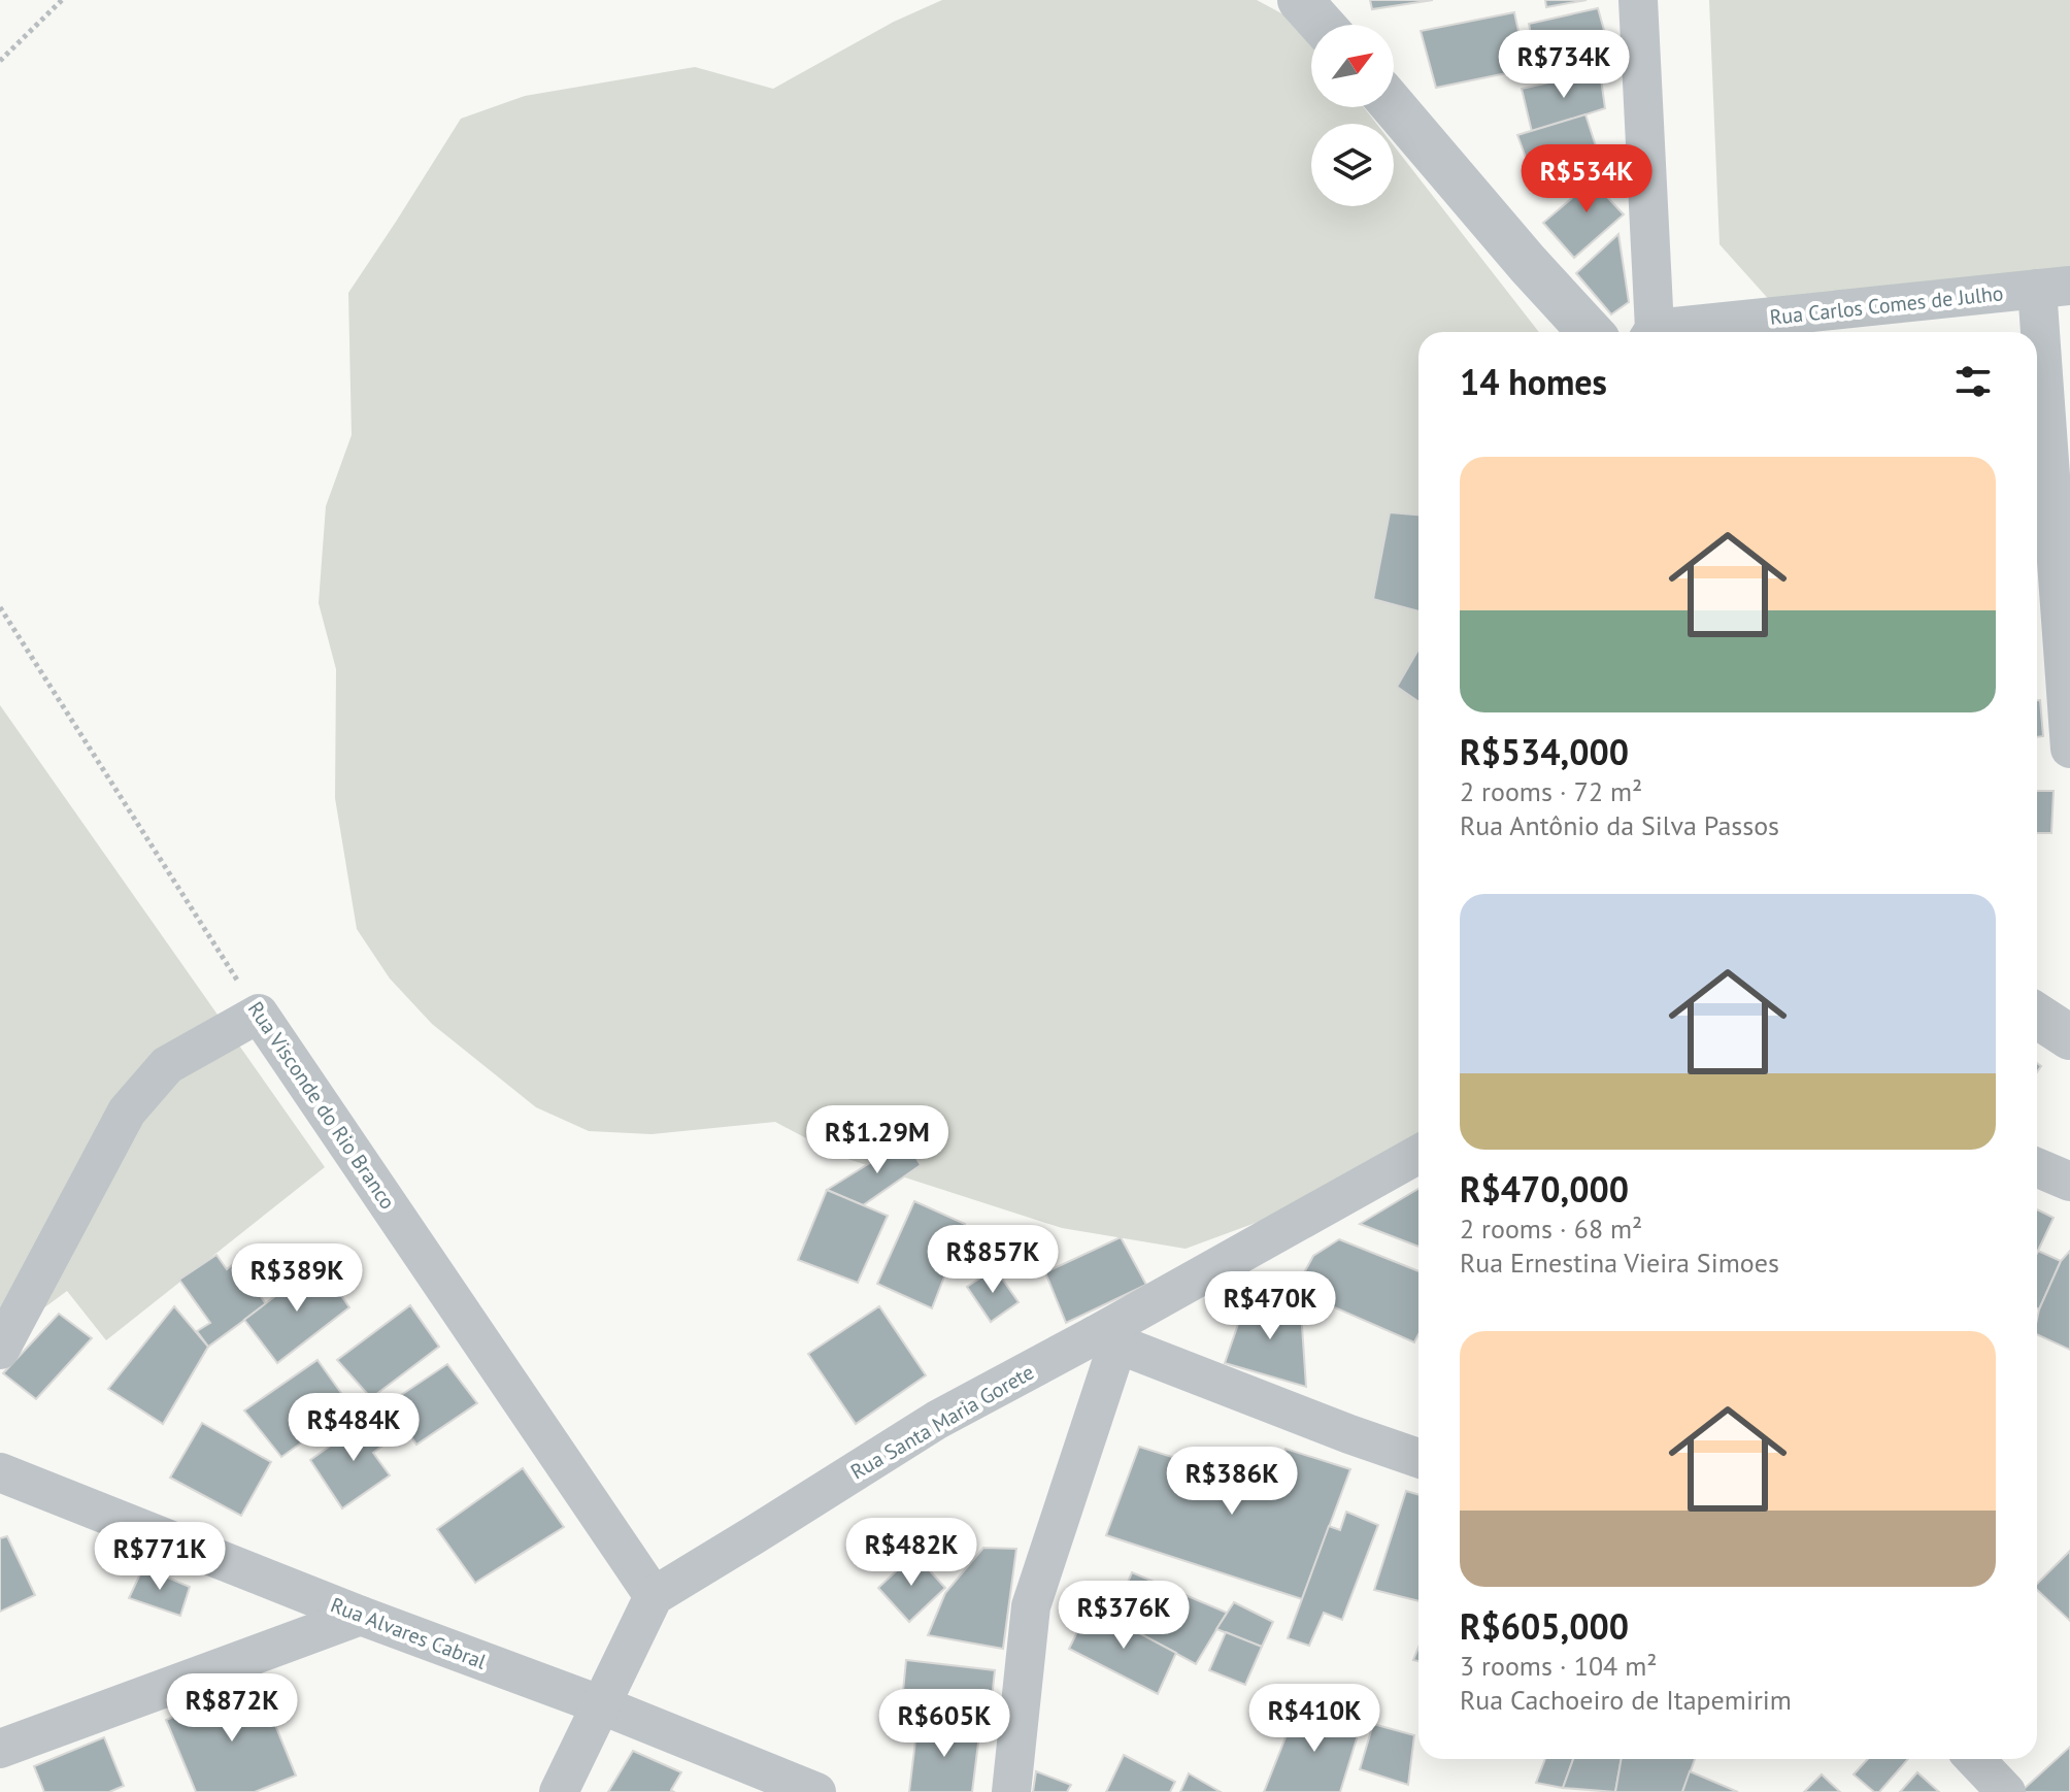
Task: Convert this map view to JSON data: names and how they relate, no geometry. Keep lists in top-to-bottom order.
{
  "streets": {
    "street": [
      "Rua Carlos Comes de Julho",
      "Rua Visconde do Rio Branco",
      "Rua Santa Maria Gorete",
      "Rua Alvares Cabral"
    ]
  },
  "crossings": [
    ["Rua Visconde do Rio Branco", "Rua Santa Maria Gorete"]
  ],
  "north": "top right",
  "page": {
    "price": [
      "R$734K",
      "R$534K",
      "R$1.29M",
      "R$857K",
      "R$389K",
      "R$470K",
      "R$484K",
      "R$386K",
      "R$482K",
      "R$771K",
      "R$376K",
      "R$872K",
      "R$410K",
      "R$605K"
    ],
    "heading": "14 homes",
    "list": [
      {
        "name": "R$534,000",
        "note": "2 rooms · 72 m² · Rua Antônio da Silva Passos"
      },
      {
        "name": "R$470,000",
        "note": "2 rooms · 68 m² · Rua Ernestina Vieira Simoes"
      },
      {
        "name": "R$605,000",
        "note": "3 rooms · 104 m² · Rua Cachoeiro de Itapemirim"
      }
    ]
  }
}
